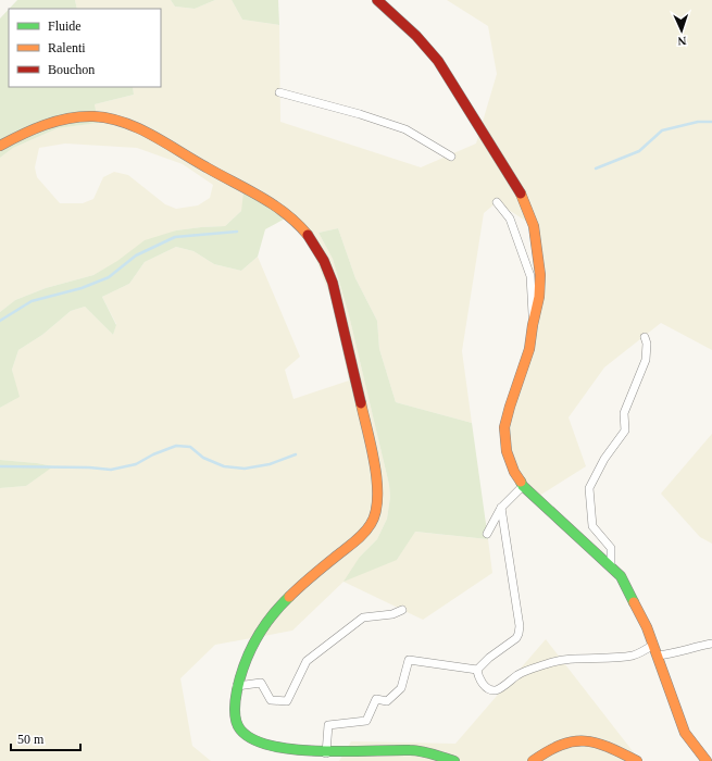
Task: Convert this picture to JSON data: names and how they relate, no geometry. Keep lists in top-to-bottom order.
{
  "legend": ["Fluide", "Ralenti", "Bouchon"],
  "scale_bar": "50 m",
  "north": "bottom"
}
